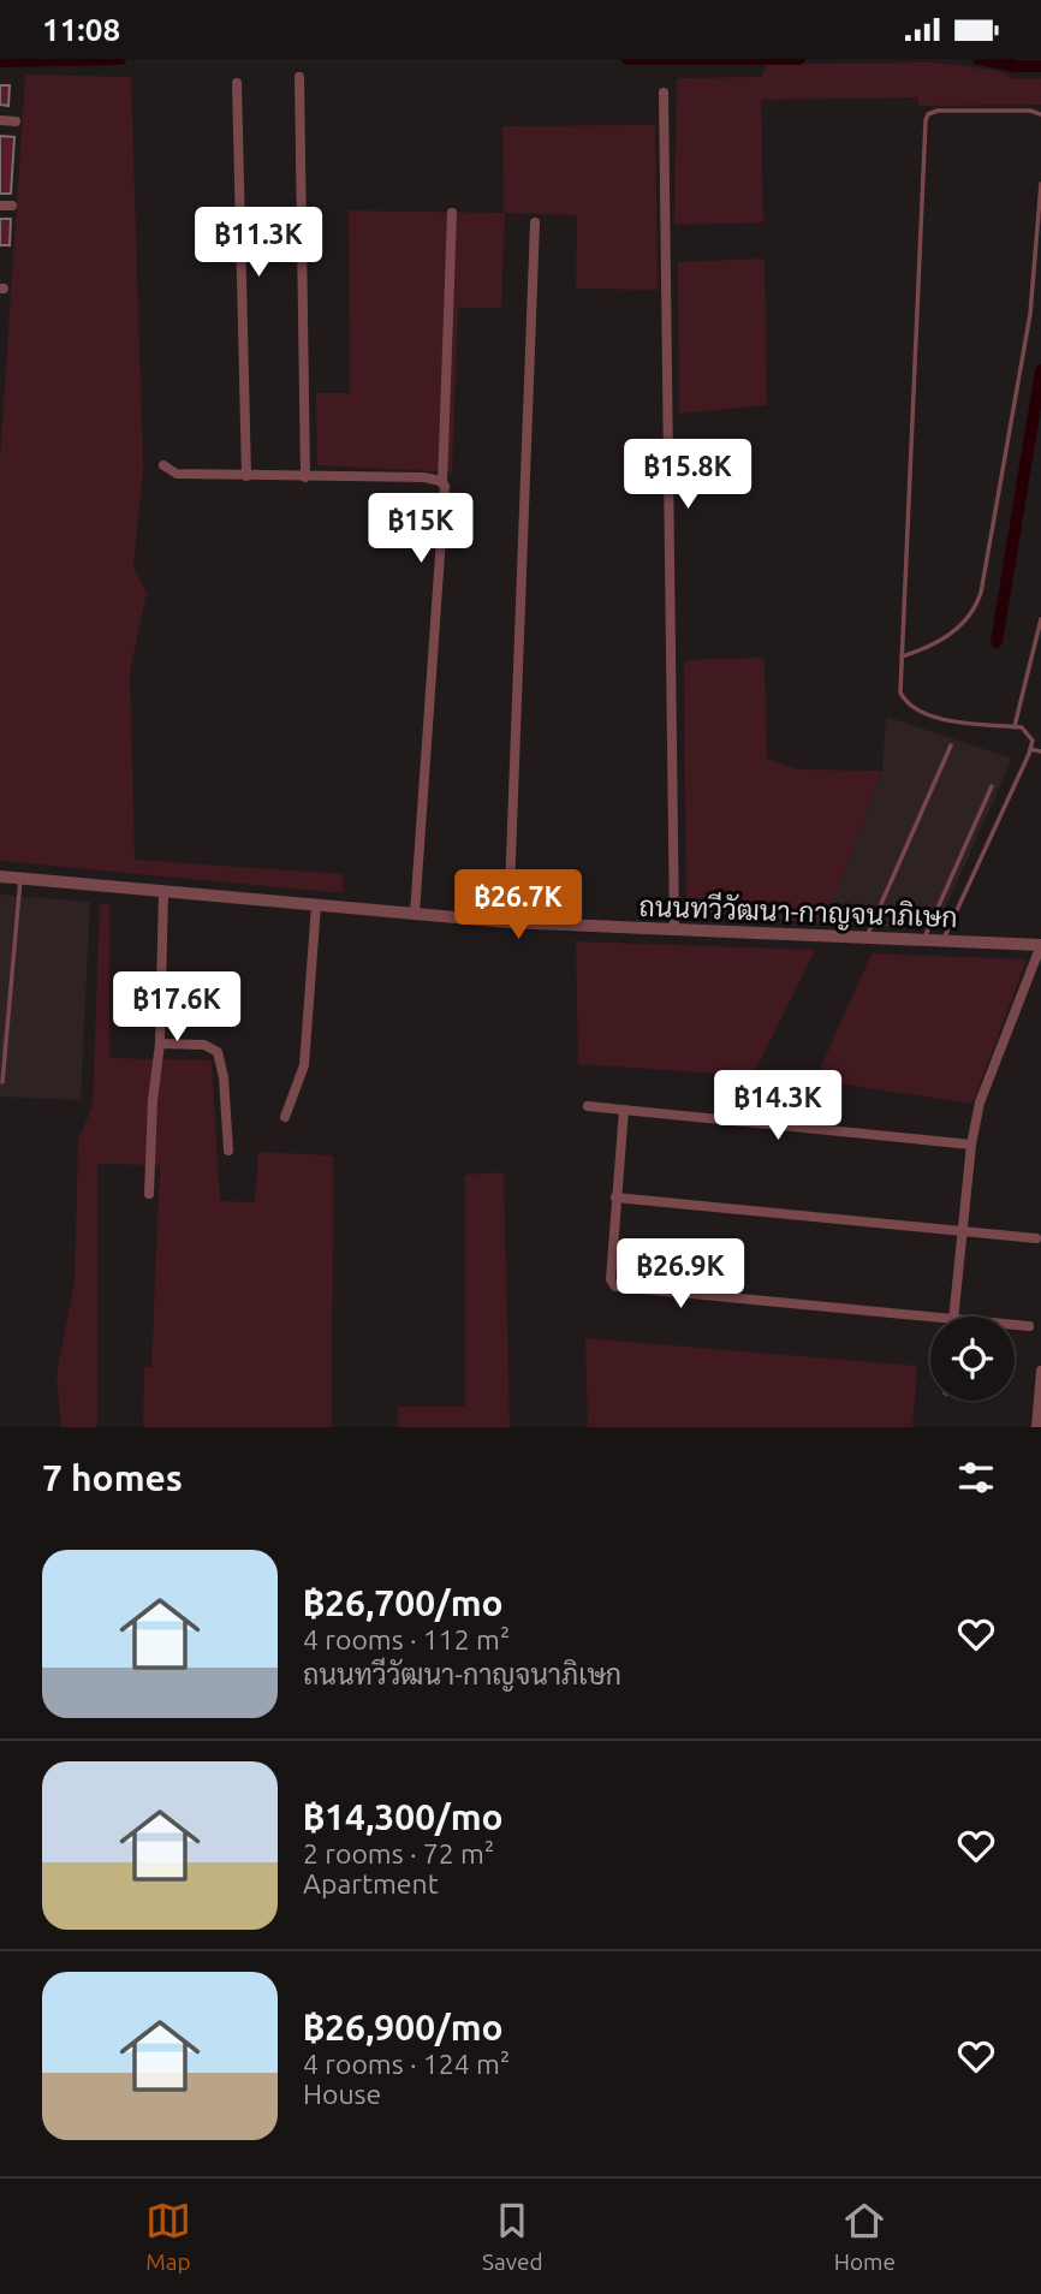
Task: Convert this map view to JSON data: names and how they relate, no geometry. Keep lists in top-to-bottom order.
{
  "streets": {
    "street": ["ถนนทวีวัฒนา-กาญจนาภิเษก"]
  },
  "page": {
    "status": "11:08",
    "price": [
      "฿11.3K",
      "฿15.8K",
      "฿15K",
      "฿26.7K",
      "฿17.6K",
      "฿14.3K",
      "฿26.9K"
    ],
    "heading": "7 homes",
    "list": [
      {
        "name": "฿26,700/mo",
        "note": "4 rooms · 112 m² · ถนนทวีวัฒนา-กาญจนาภิเษก"
      },
      {
        "name": "฿14,300/mo",
        "note": "2 rooms · 72 m² · Apartment"
      },
      {
        "name": "฿26,900/mo",
        "note": "4 rooms · 124 m² · House"
      }
    ],
    "tabs": ["Map", "Saved", "Home"]
  }
}
